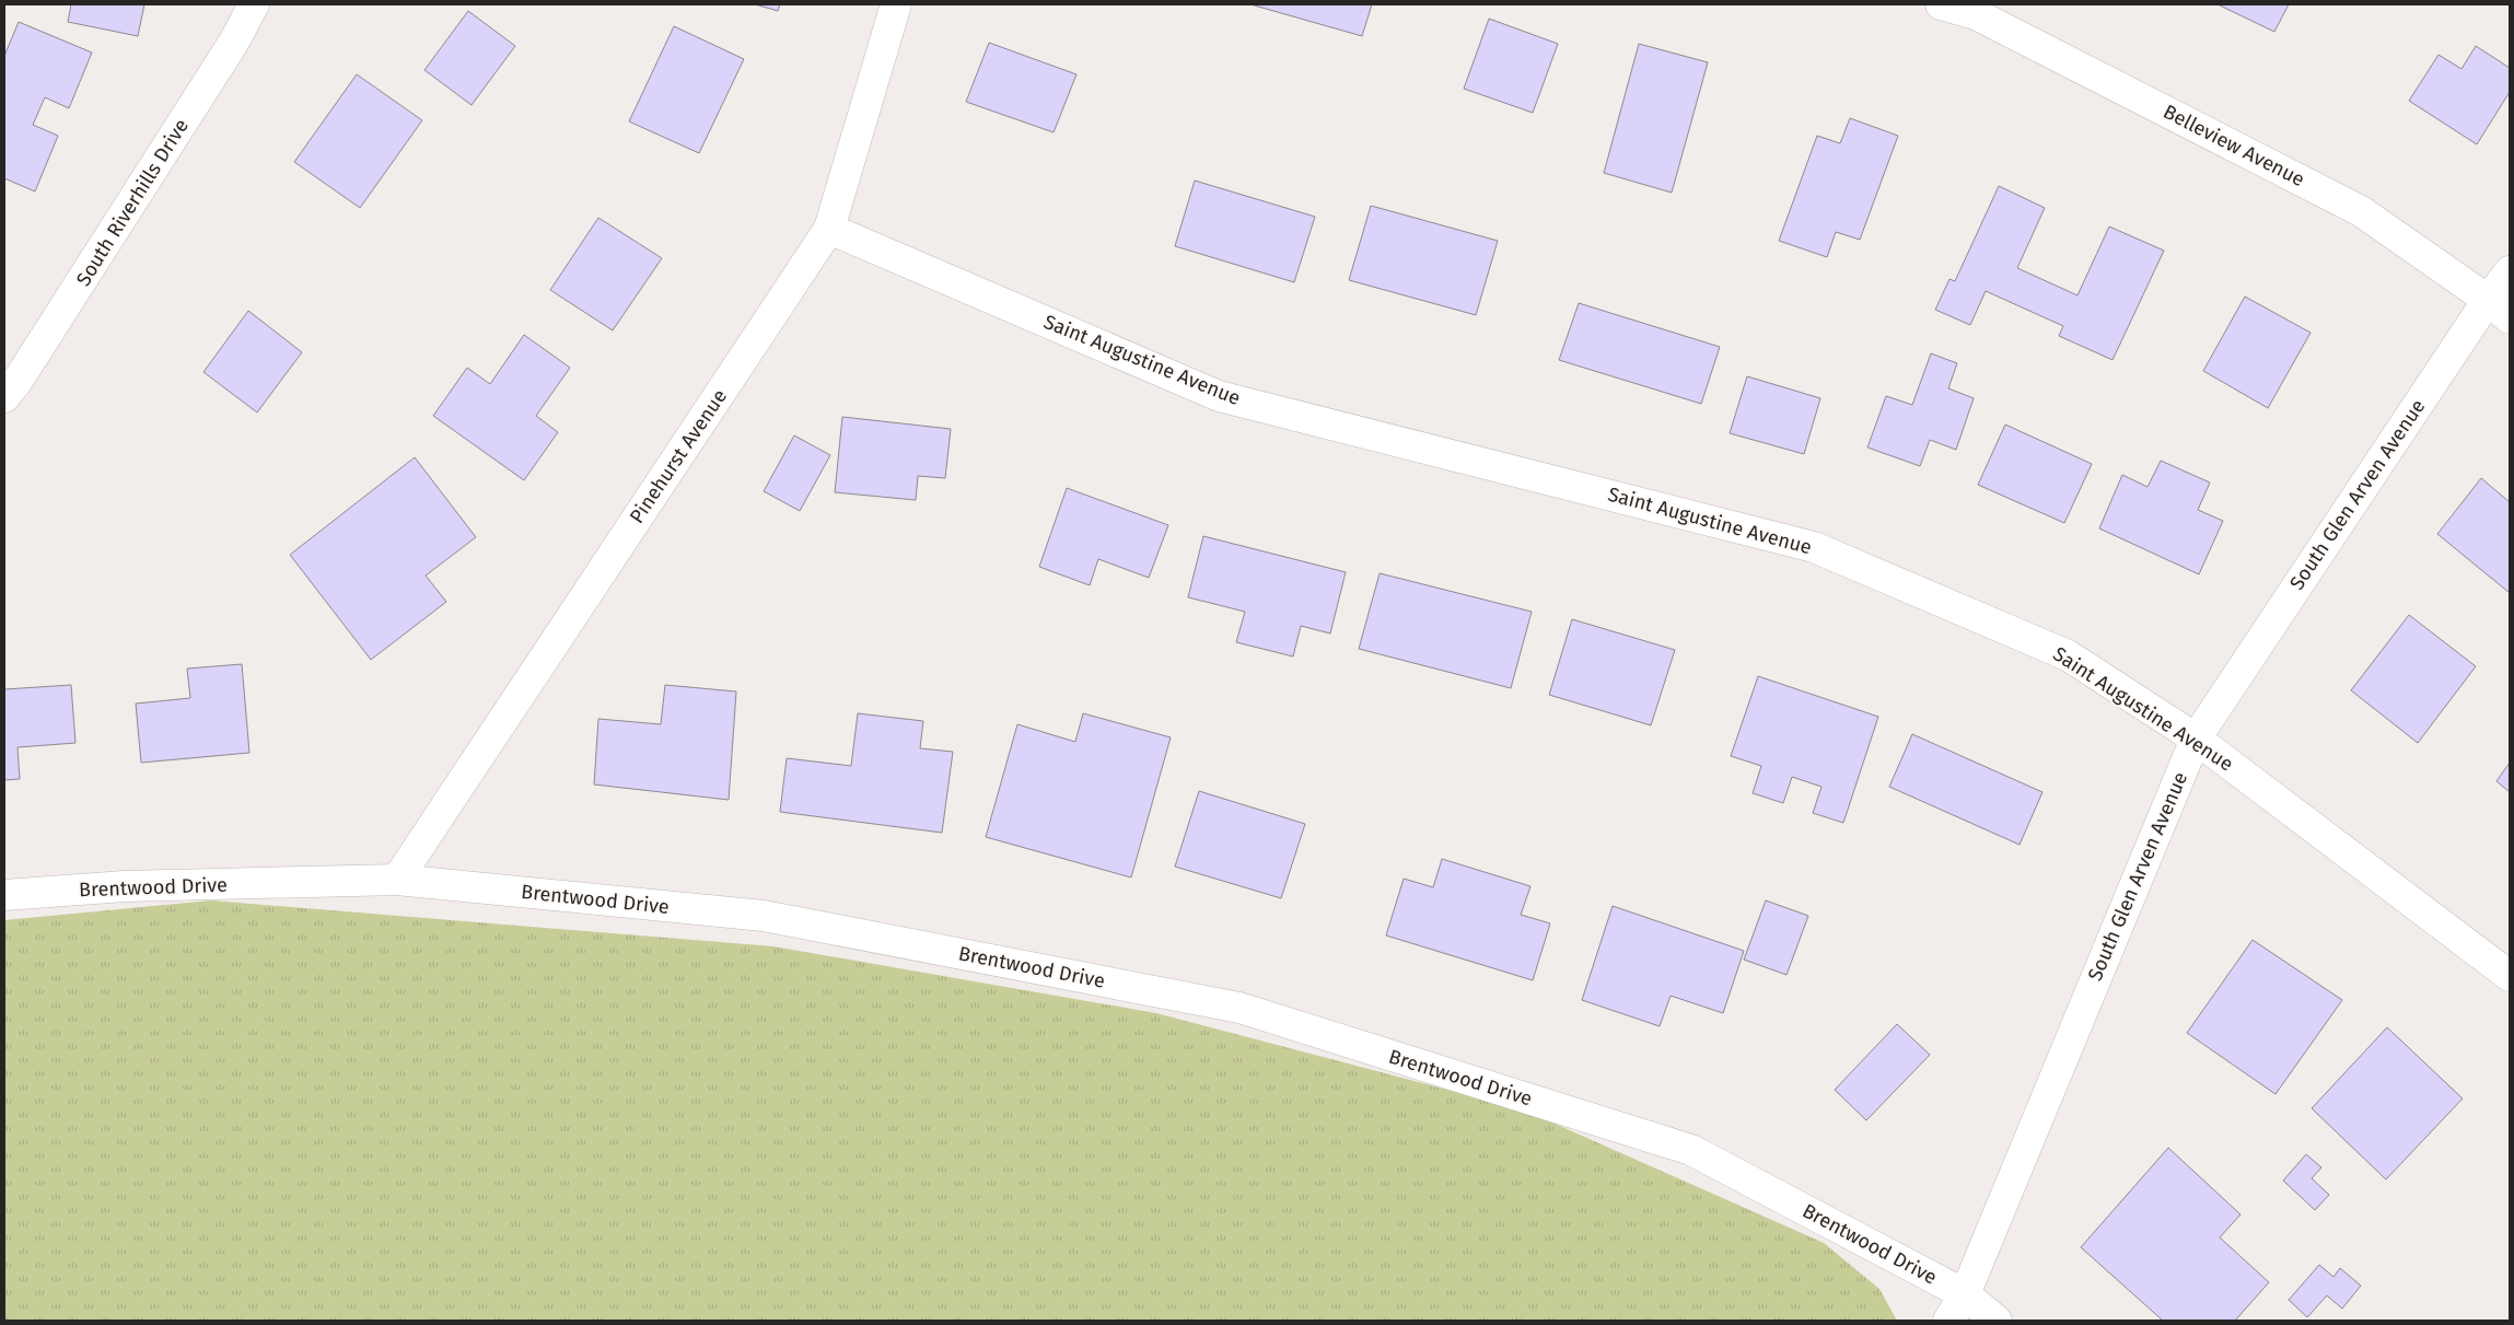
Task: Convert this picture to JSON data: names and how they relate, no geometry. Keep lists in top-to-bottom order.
{
  "streets": {
    "street": [
      "Belleview Avenue",
      "South Riverhills Drive",
      "Saint Augustine Avenue",
      "Pinehurst Avenue",
      "South Glen Arven Avenue",
      "Brentwood Drive"
    ]
  },
  "crossings": [
    ["Belleview Avenue", "South Glen Arven Avenue"],
    ["Saint Augustine Avenue", "Pinehurst Avenue"],
    ["Saint Augustine Avenue", "South Glen Arven Avenue"],
    ["Pinehurst Avenue", "Brentwood Drive"],
    ["South Glen Arven Avenue", "Brentwood Drive"]
  ]
}
